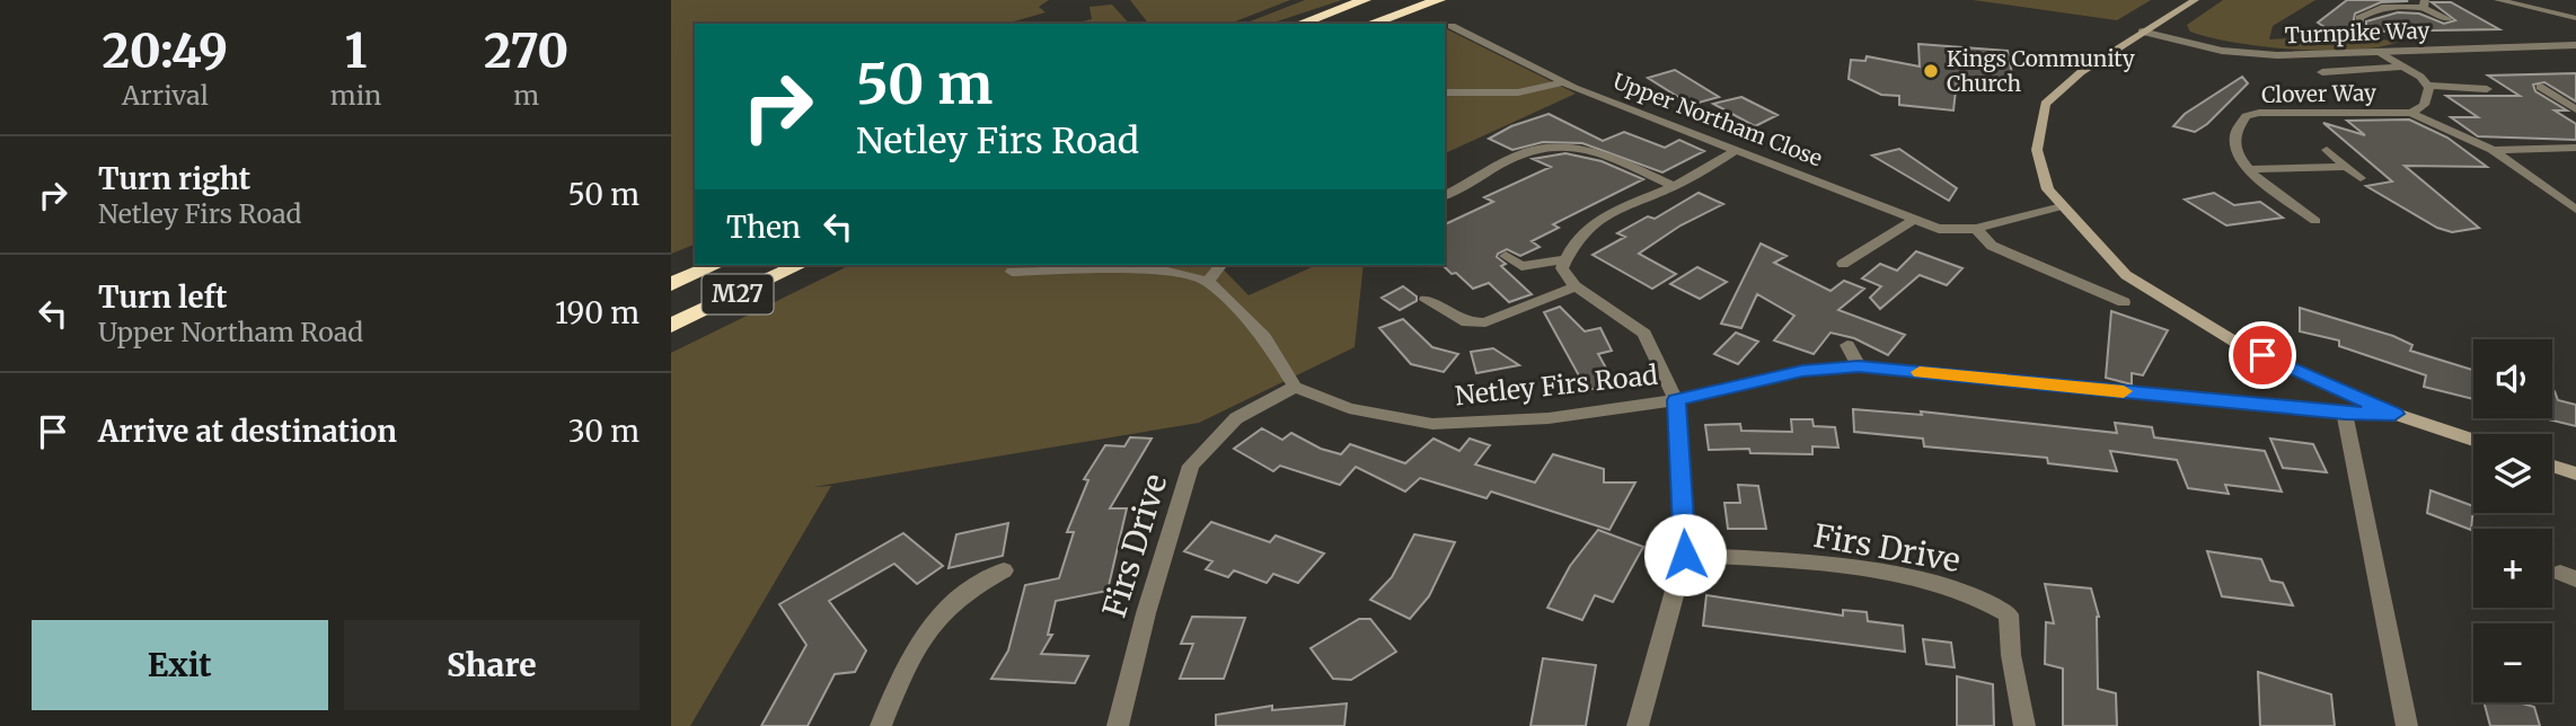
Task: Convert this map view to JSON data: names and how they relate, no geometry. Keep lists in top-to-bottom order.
{
  "streets": {
    "highway": ["M27"],
    "street": [
      "Turnpike Way",
      "Clover Way",
      "Upper Northam Close",
      "Netley Firs Road",
      "Firs Drive"
    ]
  },
  "crossings": [
    ["Turnpike Way", "Clover Way"],
    ["Netley Firs Road", "Firs Drive"]
  ],
  "places": ["Kings Community Church"],
  "page": {
    "eta": [
      "20:49",
      "Arrival",
      "1",
      "min",
      "270",
      "m"
    ],
    "turn": ["50 m", "Netley Firs Road"],
    "list": [
      {
        "name": "Turn right",
        "note": "Netley Firs Road",
        "value": "50 m"
      },
      {
        "name": "Turn left",
        "note": "Upper Northam Road",
        "value": "190 m"
      },
      {
        "name": "Arrive at destination",
        "value": "30 m"
      }
    ],
    "then": "Then",
    "map_buttons": ["+", "−"],
    "buttons": ["Exit", "Share"]
  }
}
